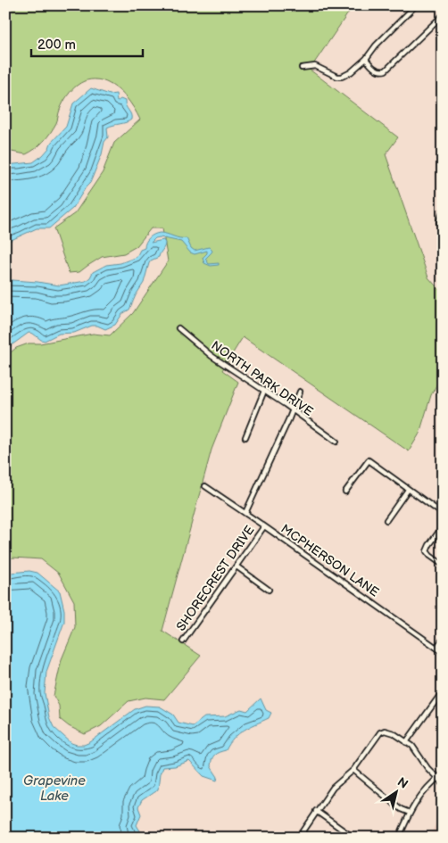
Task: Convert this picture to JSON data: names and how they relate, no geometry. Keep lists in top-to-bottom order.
{
  "streets": {
    "street": ["NORTH PARK DRIVE", "MCPHERSON LANE", "SHORECREST DRIVE"]
  },
  "crossings": [
    ["MCPHERSON LANE", "SHORECREST DRIVE"]
  ],
  "water": ["Grapevine Lake"],
  "scale_bar": "200 m",
  "north": "top right"
}
